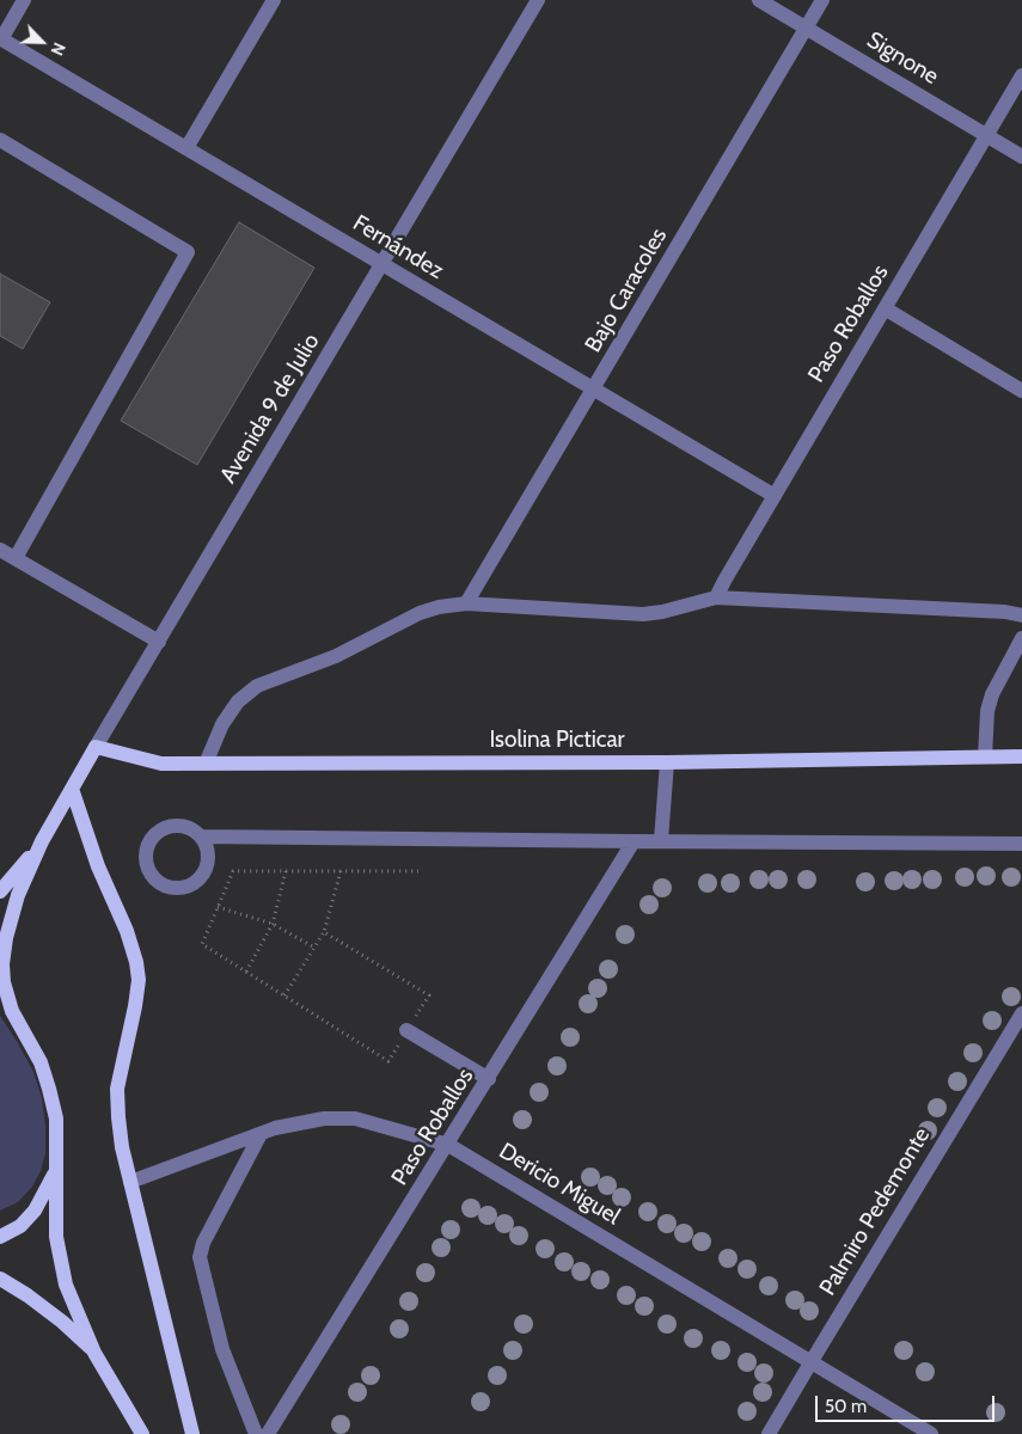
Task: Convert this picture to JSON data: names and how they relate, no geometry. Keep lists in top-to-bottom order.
{
  "streets": {
    "main road": ["Avenida 9 de Julio", "Isolina Picticar"],
    "street": [
      "Signone",
      "Fernández",
      "Bajo Caracoles",
      "Paso Roballos",
      "Dericio Miguel",
      "Palmiro Pedemonte"
    ]
  },
  "crossings": [
    ["Signone", "Bajo Caracoles"],
    ["Signone", "Paso Roballos"],
    ["Fernández", "Bajo Caracoles"],
    ["Fernández", "Paso Roballos"],
    ["Fernández", "Avenida 9 de Julio"],
    ["Paso Roballos", "Dericio Miguel"],
    ["Avenida 9 de Julio", "Isolina Picticar"],
    ["Dericio Miguel", "Palmiro Pedemonte"]
  ],
  "scale_bar": "50 m",
  "north": "bottom right"
}
